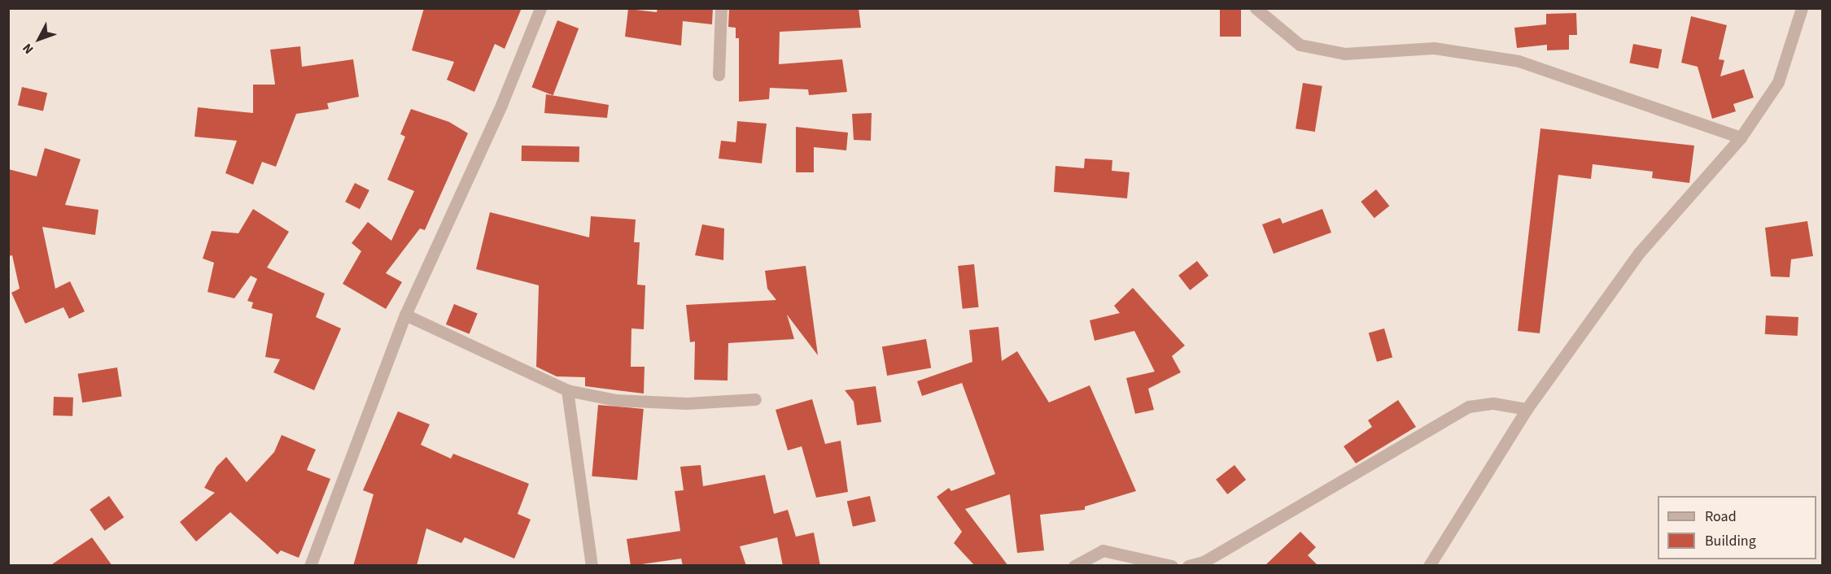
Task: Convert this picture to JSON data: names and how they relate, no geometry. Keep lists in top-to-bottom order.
{
  "legend": ["Road", "Building"],
  "north": "bottom left"
}
